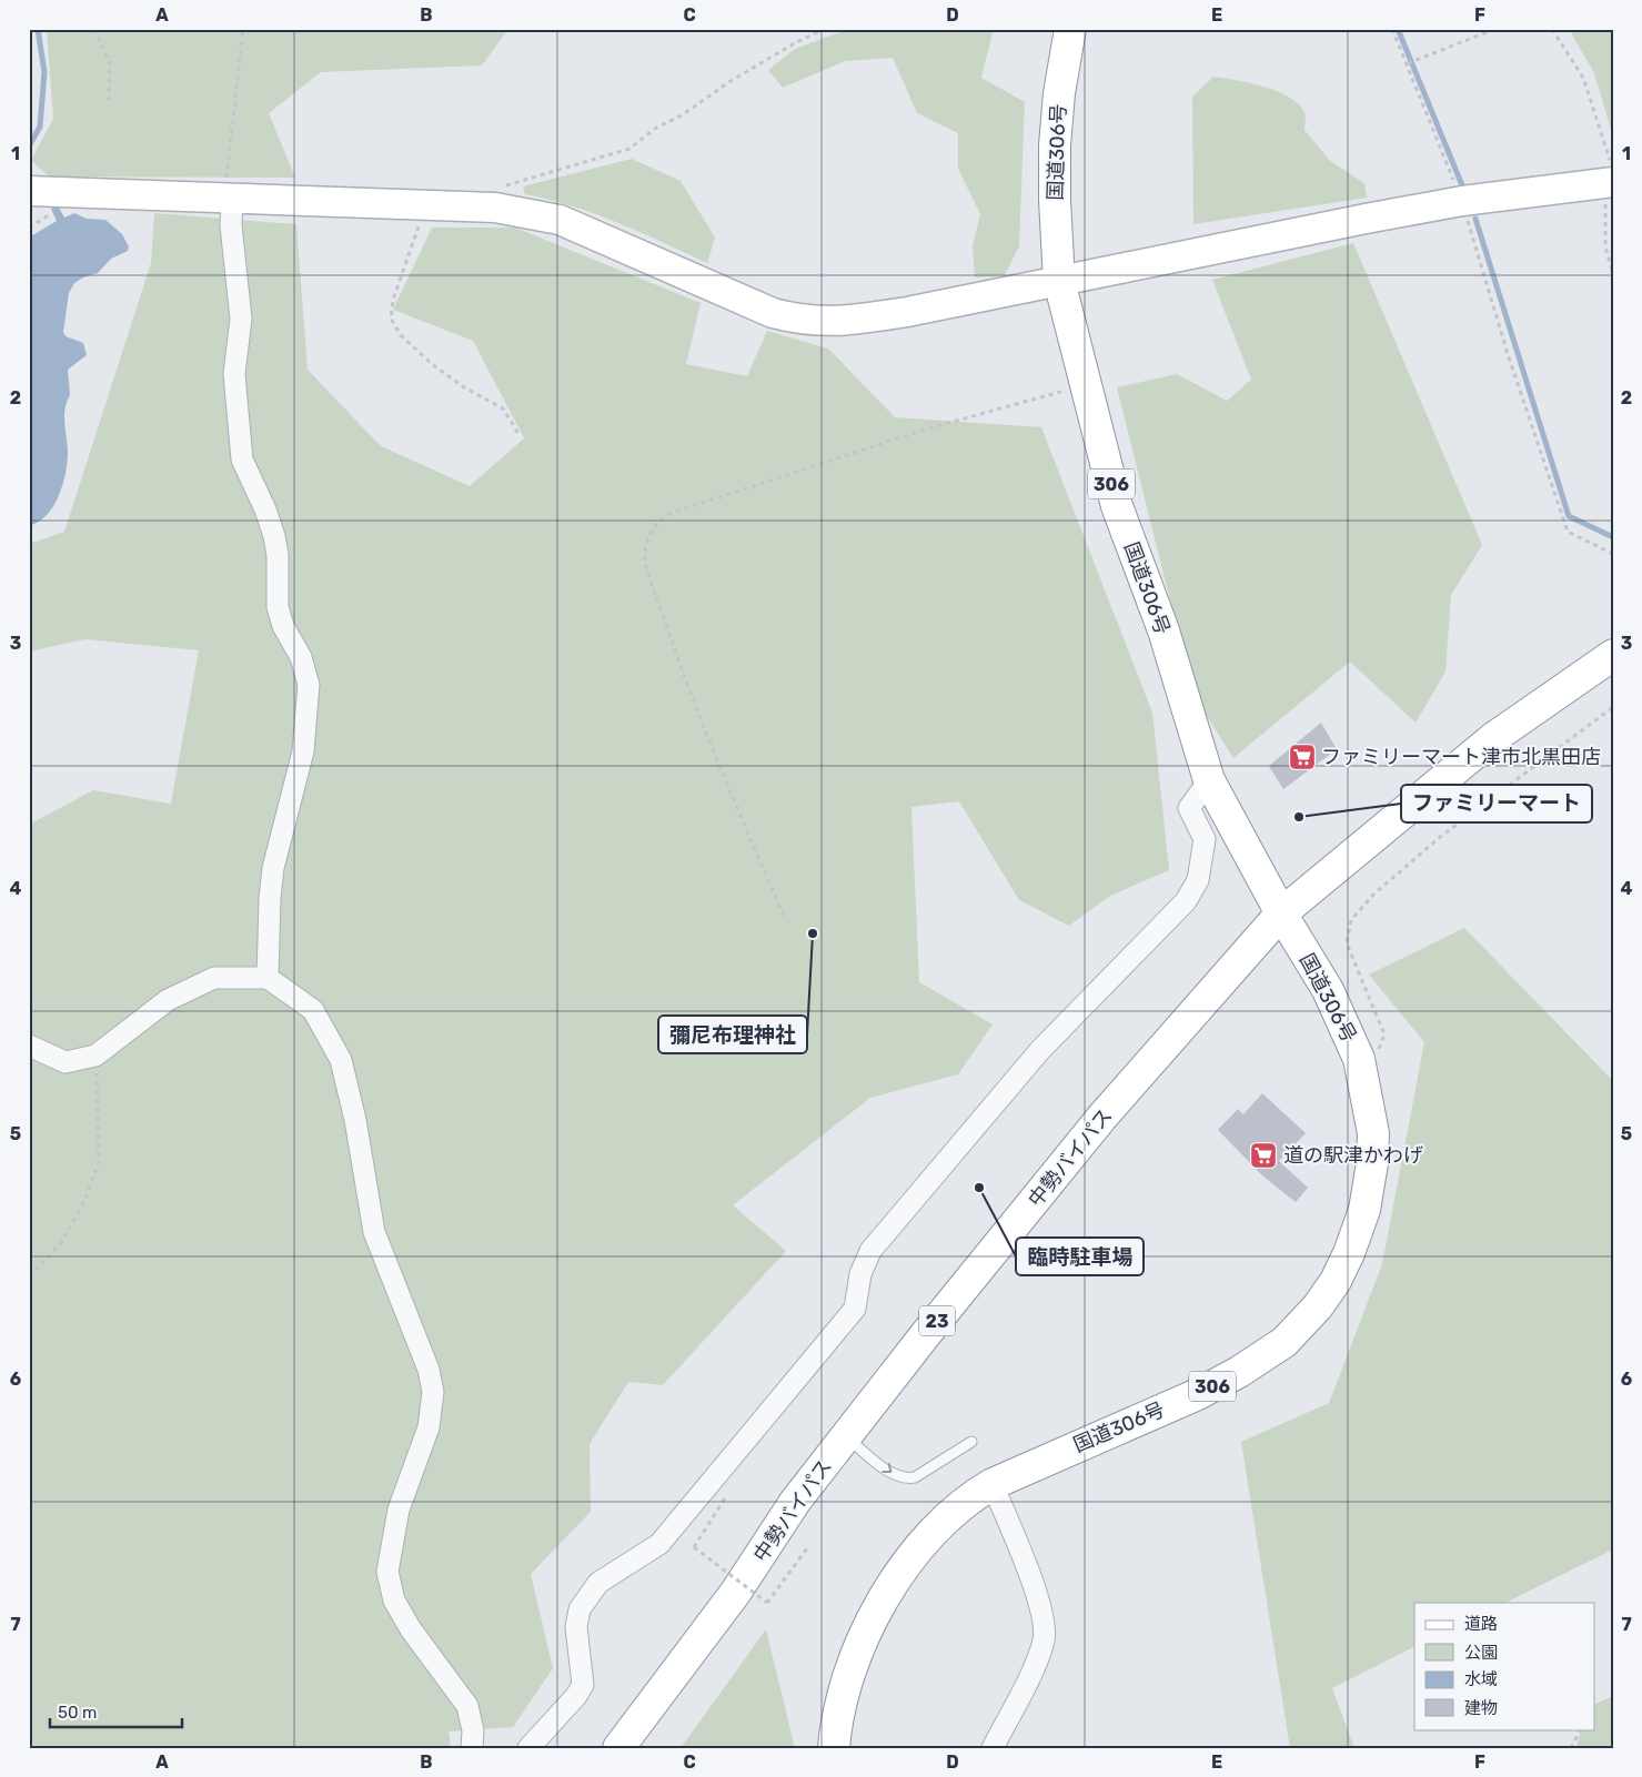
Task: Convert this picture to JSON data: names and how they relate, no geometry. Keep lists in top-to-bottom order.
{
  "streets": {
    "highway": [
      "国道306号",
      "306",
      "中勢バイパス",
      "23"
    ]
  },
  "crossings": [
    ["国道306号", "中勢バイパス"]
  ],
  "places": {
    "supermarket": ["ファミリーマート津市北黒田店", "道の駅津かわげ"],
    "other": ["ファミリーマート", "彌尼布理神社", "臨時駐車場"]
  },
  "legend": [
    "道路",
    "公園",
    "水域",
    "建物"
  ],
  "scale_bar": "50 m",
  "grid": {
    "columns": [
      "A",
      "B",
      "C",
      "D",
      "E",
      "F"
    ],
    "rows": [
      "1",
      "2",
      "3",
      "4",
      "5",
      "6",
      "7"
    ]
  }
}
